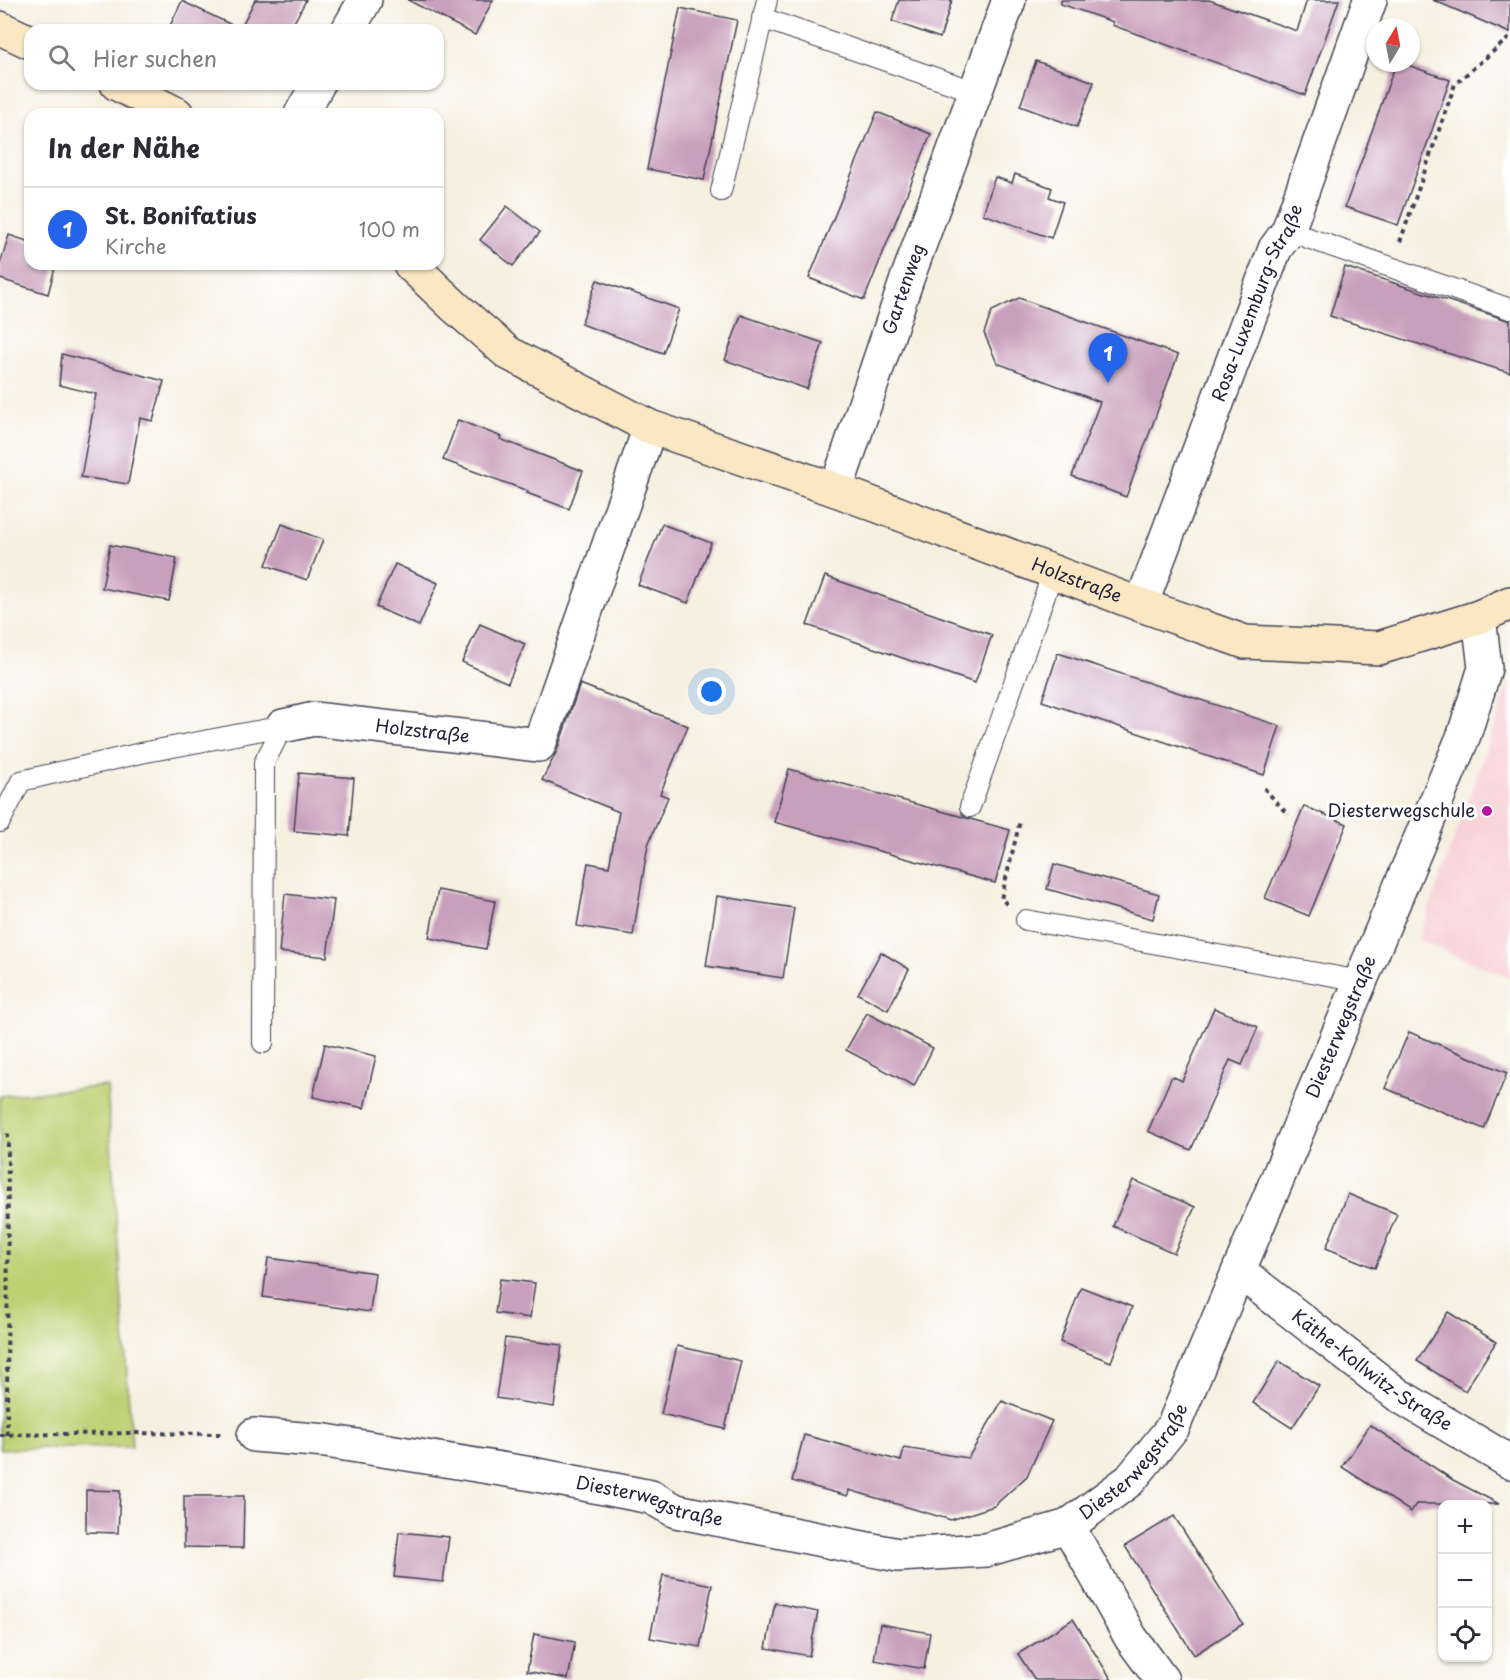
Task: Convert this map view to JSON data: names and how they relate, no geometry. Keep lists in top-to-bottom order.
{
  "streets": {
    "street": [
      "Gartenweg",
      "Rosa-Luxemburg-Straße",
      "Holzstraße",
      "Diesterwegstraße",
      "Käthe-Kollwitz-Straße"
    ]
  },
  "crossings": [
    ["Gartenweg", "Holzstraße"],
    ["Rosa-Luxemburg-Straße", "Holzstraße"],
    ["Holzstraße", "Diesterwegstraße"],
    ["Diesterwegstraße", "Käthe-Kollwitz-Straße"]
  ],
  "places": ["Diesterwegschule"],
  "north": "top",
  "page": {
    "search": "Hier suchen",
    "heading": "In der Nähe",
    "list": [
      {
        "mark": "1",
        "name": "St. Bonifatius",
        "note": "Kirche",
        "value": "100 m"
      }
    ],
    "pins": "1",
    "map_buttons": ["+", "−"]
  }
}
